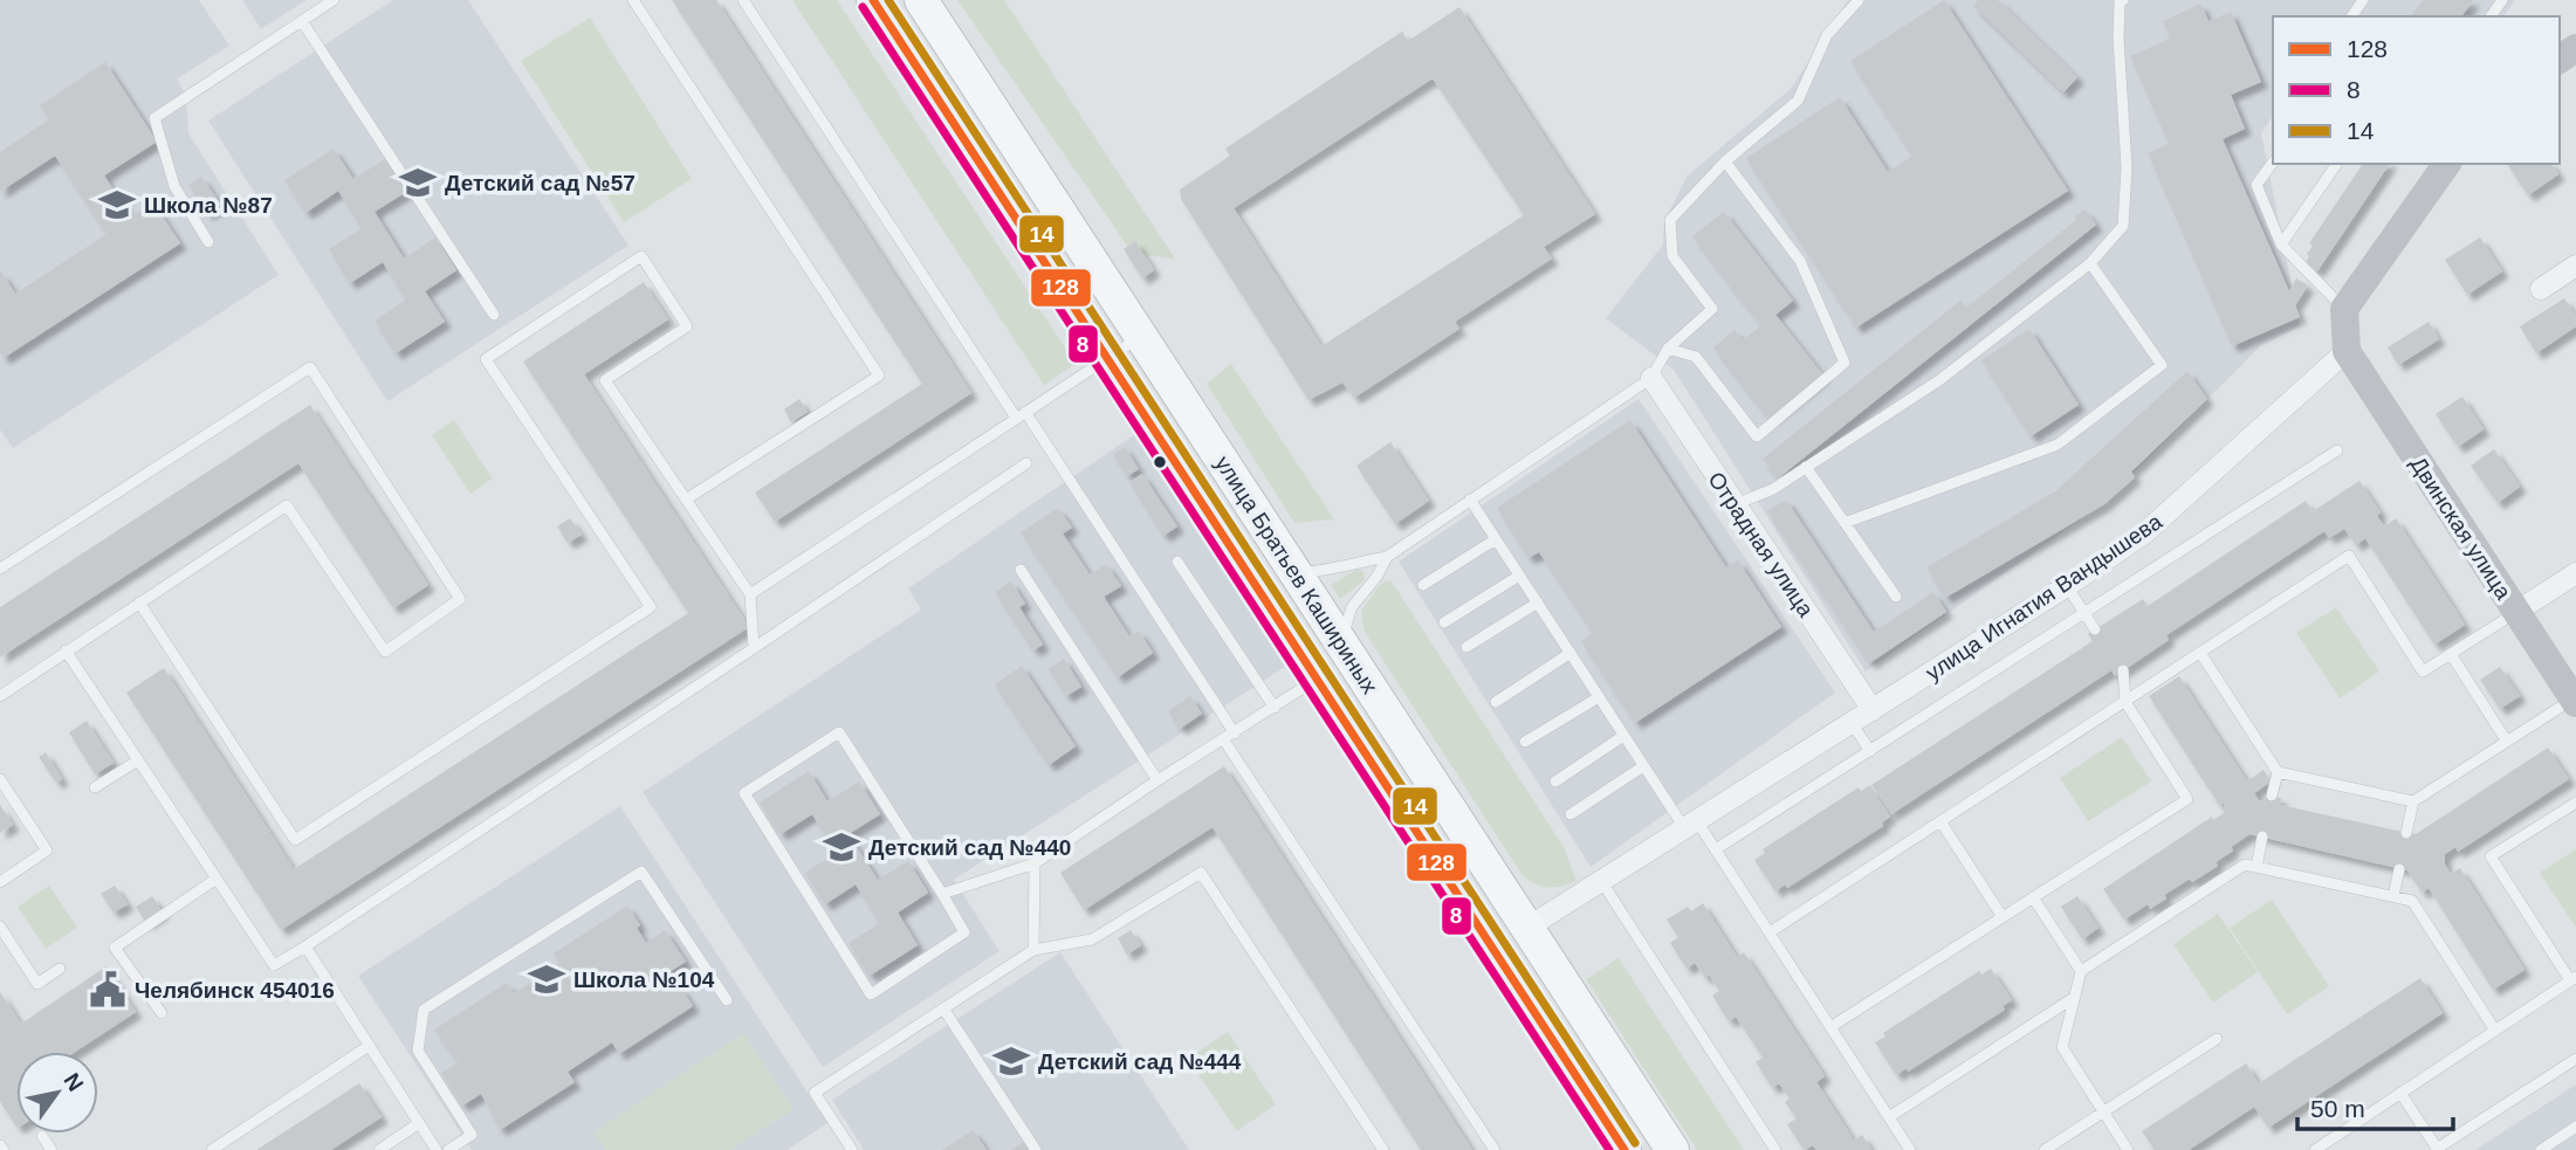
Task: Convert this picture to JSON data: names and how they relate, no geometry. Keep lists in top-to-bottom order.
{
  "streets": {
    "main road": ["улица Братьев Кашириных"],
    "street": ["Двинская улица", "Отрадная улица", "улица Игнатия Вандышева"]
  },
  "crossings": [
    ["Двинская улица", "улица Игнатия Вандышева"],
    ["Отрадная улица", "улица Игнатия Вандышева"],
    ["улица Братьев Кашириных", "улица Игнатия Вандышева"]
  ],
  "places": {
    "school or university": [
      "Детский сад №57",
      "Школа №87",
      "Детский сад №440",
      "Школа №104",
      "Детский сад №444"
    ],
    "public building": ["Челябинск 454016"]
  },
  "lines": ["transit line 128", "transit line 14", "transit line 8"],
  "legend": ["128", "8", "14"],
  "scale_bar": "50 m",
  "north": "top right"
}
